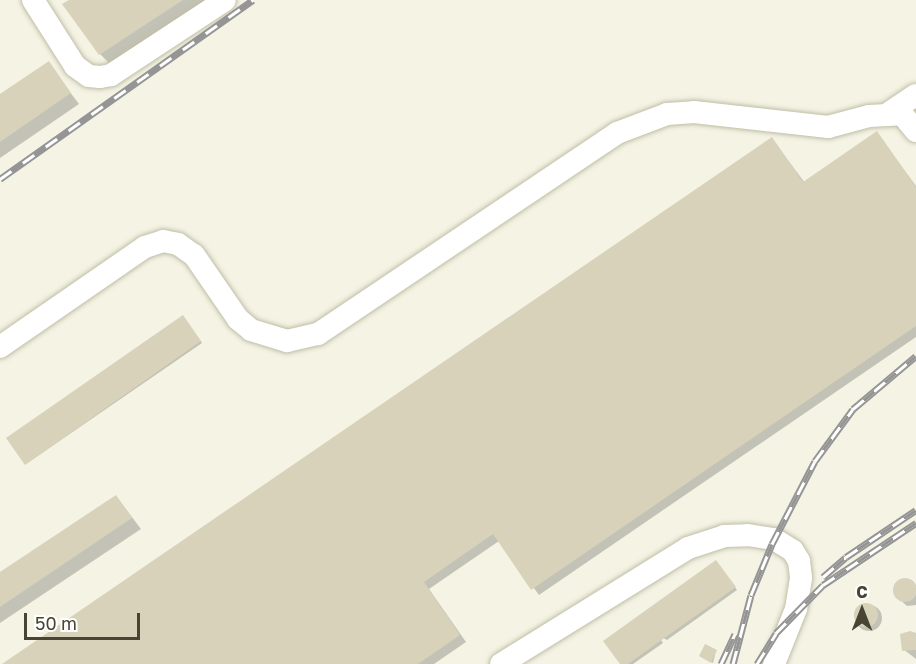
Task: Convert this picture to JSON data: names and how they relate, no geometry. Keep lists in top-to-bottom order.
{
  "scale_bar": "50 m",
  "north": "top"
}
